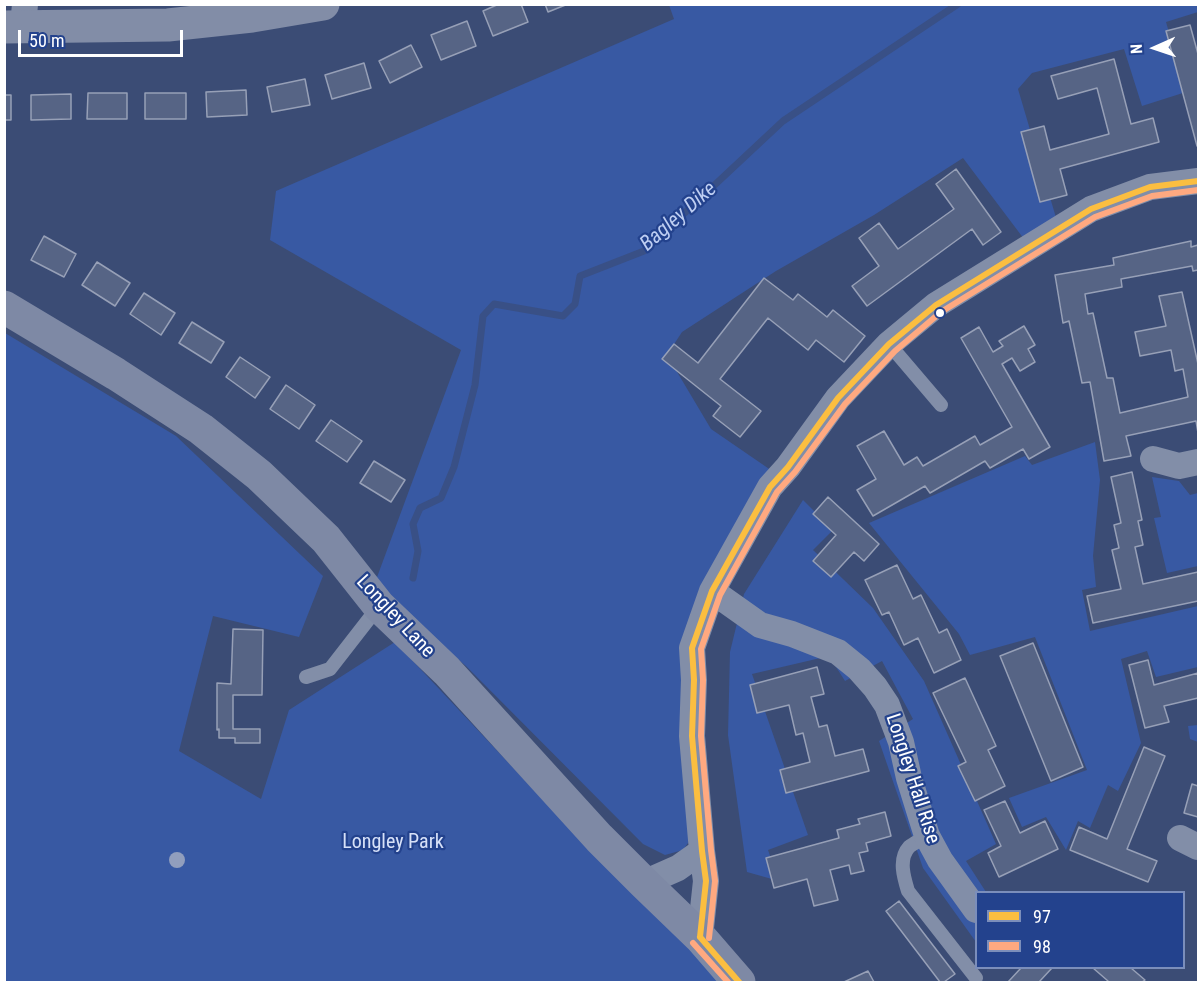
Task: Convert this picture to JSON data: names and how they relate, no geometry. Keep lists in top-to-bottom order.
{
  "streets": {
    "street": ["Longley Lane", "Longley Hall Rise"]
  },
  "water": ["Bagley Dike"],
  "parks": ["Longley Park"],
  "lines": ["transit line 97", "transit line 98"],
  "legend": ["97", "98"],
  "scale_bar": "50 m",
  "north": "left"
}
